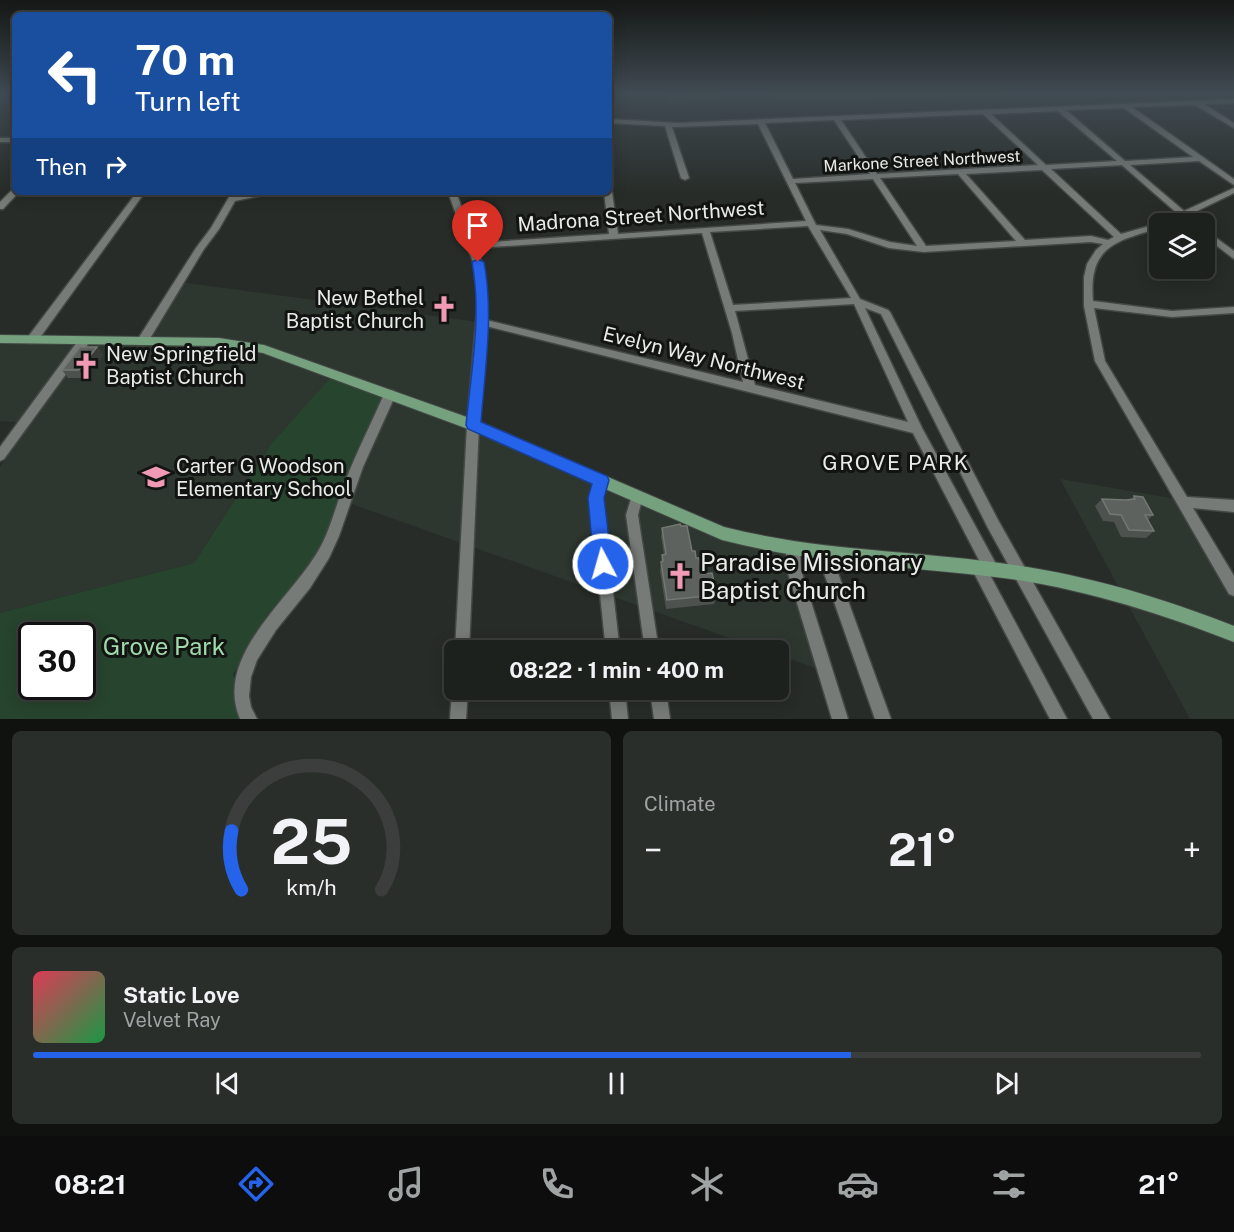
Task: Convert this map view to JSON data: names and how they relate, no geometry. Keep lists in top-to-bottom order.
{
  "streets": {
    "street": ["Markone Street Northwest", "Madrona Street Northwest", "Evelyn Way Northwest"]
  },
  "districts": ["GROVE PARK"],
  "parks": ["Grove Park"],
  "places": {
    "church": ["New Bethel Baptist Church", "New Springfield Baptist Church", "Paradise Missionary Baptist Church"],
    "school or university": ["Carter G Woodson Elementary School"]
  },
  "page": {
    "turn": ["70 m", "Turn left"],
    "then": "Then",
    "limit": "30",
    "trip": "08:22 · 1 min · 400 m",
    "tile": "Climate",
    "heat": ["−", "21°", "+"],
    "song": ["Static Love", "Velvet Ray"],
    "tabs": ["08:21", "21°"],
    "gauge": ["25", "km/h"]
  }
}
